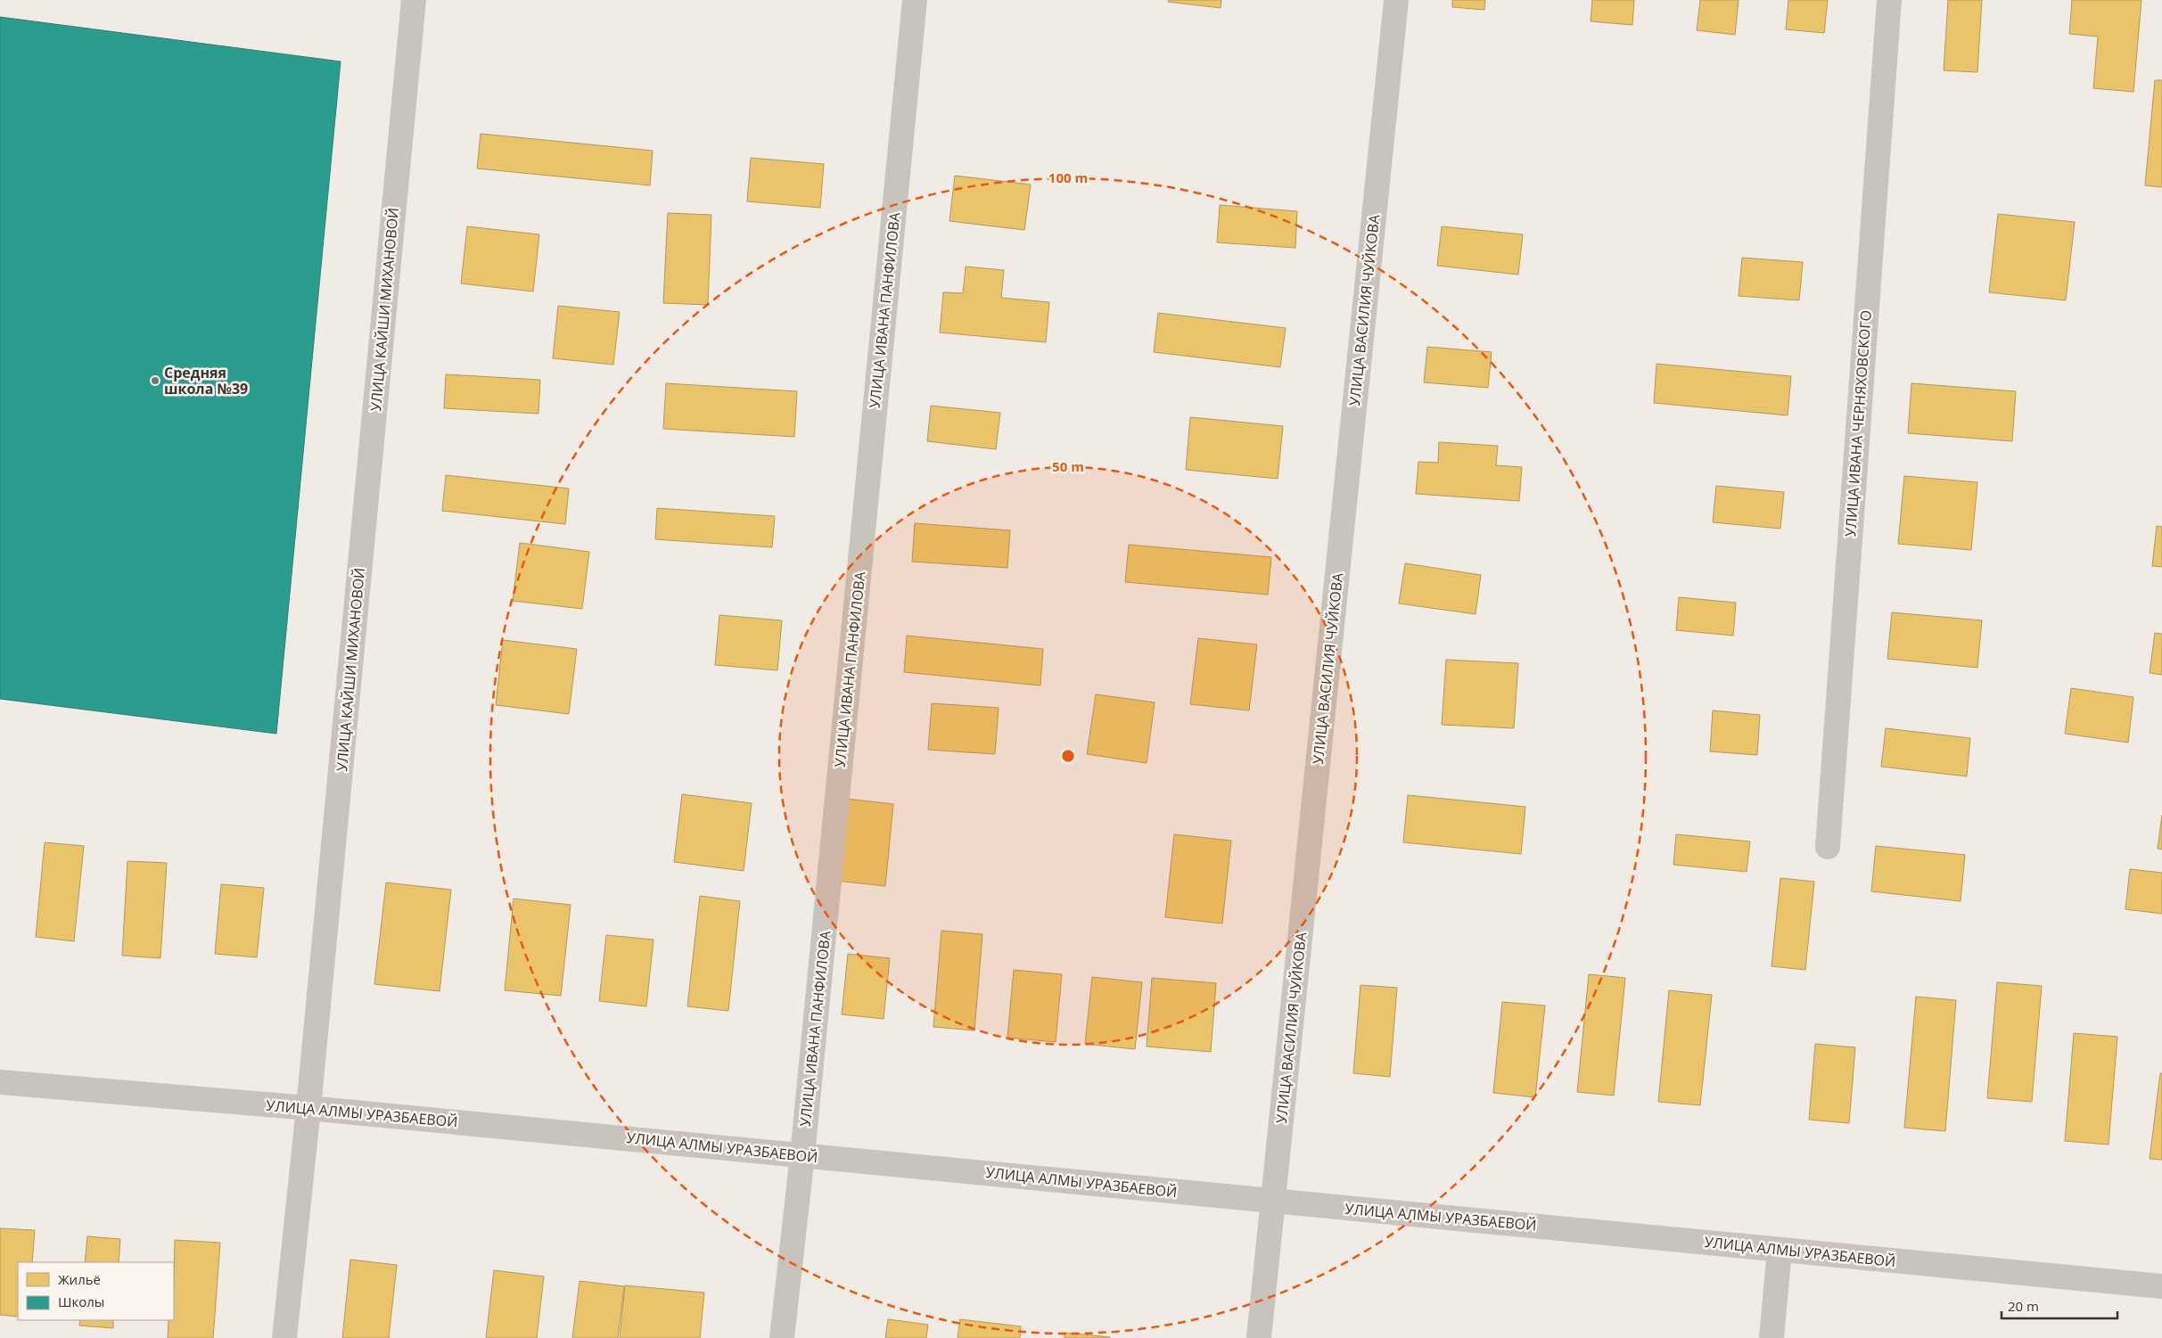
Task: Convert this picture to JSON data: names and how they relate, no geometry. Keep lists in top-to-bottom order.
{
  "streets": {
    "street": [
      "УЛИЦА КАЙШИ МИХАНОВОЙ",
      "УЛИЦА ИВАНА ПАНФИЛОВА",
      "УЛИЦА ВАСИЛИЯ ЧУЙКОВА",
      "УЛИЦА ИВАНА ЧЕРНЯХОВСКОГО",
      "УЛИЦА АЛМЫ УРАЗБАЕВОЙ"
    ]
  },
  "crossings": [
    ["УЛИЦА КАЙШИ МИХАНОВОЙ", "УЛИЦА АЛМЫ УРАЗБАЕВОЙ"],
    ["УЛИЦА ИВАНА ПАНФИЛОВА", "УЛИЦА АЛМЫ УРАЗБАЕВОЙ"],
    ["УЛИЦА ВАСИЛИЯ ЧУЙКОВА", "УЛИЦА АЛМЫ УРАЗБАЕВОЙ"]
  ],
  "places": ["Средняя школа №39"],
  "legend": ["Жильё", "Школы"],
  "scale_bar": "20 m",
  "rings": ["100 m", "50 m"]
}
